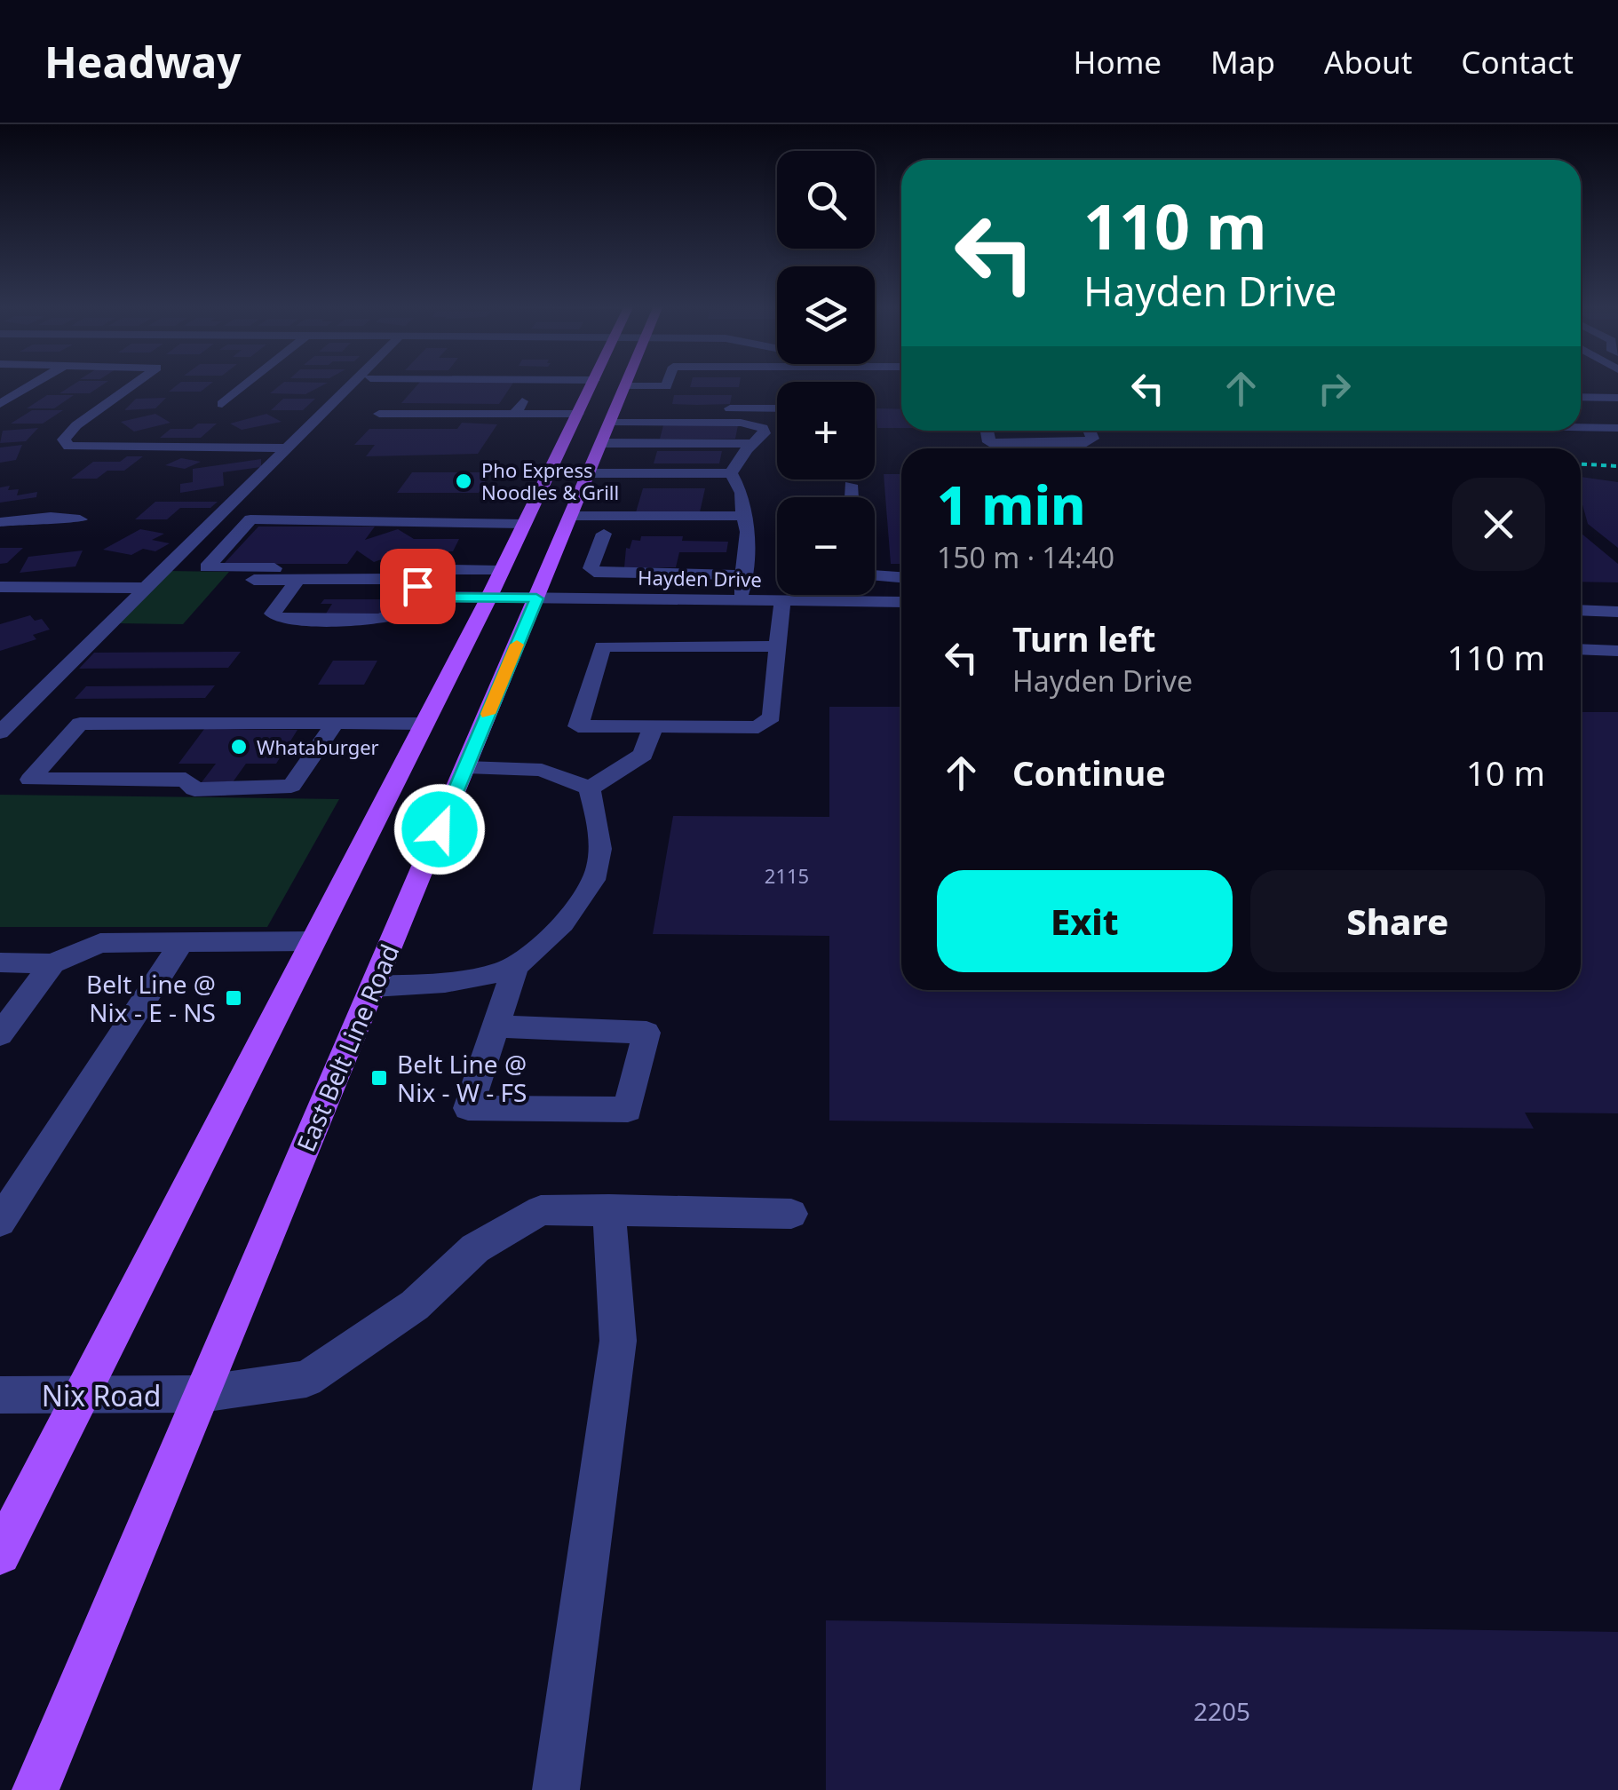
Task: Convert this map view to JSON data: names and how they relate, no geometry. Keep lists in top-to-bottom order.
{
  "streets": {
    "main road": ["East Belt Line Road"],
    "street": ["Hayden Drive", "Nix Road"]
  },
  "crossings": [
    ["Hayden Drive", "East Belt Line Road"],
    ["East Belt Line Road", "Nix Road"]
  ],
  "places": {
    "other": ["Pho Express Noodles & Grill", "Whataburger"],
    "transit": ["Belt Line @ Nix - E - NS", "Belt Line @ Nix - W - FS"]
  },
  "house_numbers": ["2115", "2205"],
  "page": {
    "header": "Headway",
    "nav": [
      "Home",
      "Map",
      "About",
      "Contact"
    ],
    "map_buttons": ["+", "−"],
    "turn": ["110 m", "Hayden Drive"],
    "heading": ["1 min", "150 m · 14:40"],
    "list": [
      {
        "name": "Turn left",
        "note": "Hayden Drive",
        "value": "110 m"
      },
      {
        "name": "Continue",
        "value": "10 m"
      }
    ],
    "buttons": ["Exit", "Share"]
  }
}
